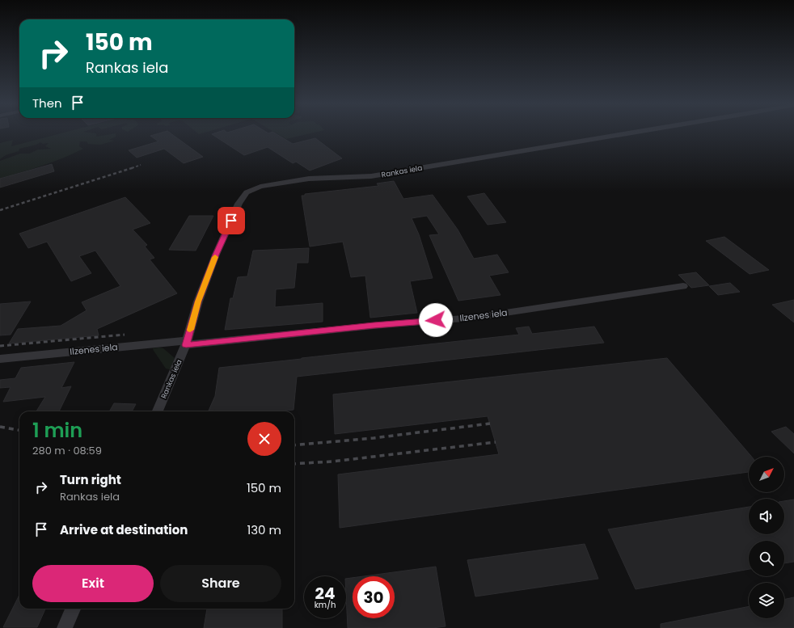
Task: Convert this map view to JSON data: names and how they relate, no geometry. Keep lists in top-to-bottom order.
{
  "streets": {
    "street": ["Rankas iela", "Ilzenes iela"]
  },
  "crossings": [
    ["Rankas iela", "Ilzenes iela"]
  ],
  "north": "top right",
  "page": {
    "turn": ["150 m", "Rankas iela"],
    "then": "Then",
    "heading": ["1 min", "280 m · 08:59"],
    "list": [
      {
        "name": "Turn right",
        "note": "Rankas iela",
        "value": "150 m"
      },
      {
        "name": "Arrive at destination",
        "value": "130 m"
      }
    ],
    "buttons": ["Exit", "Share"],
    "speed": "24 km/h",
    "limit": "30"
  }
}
